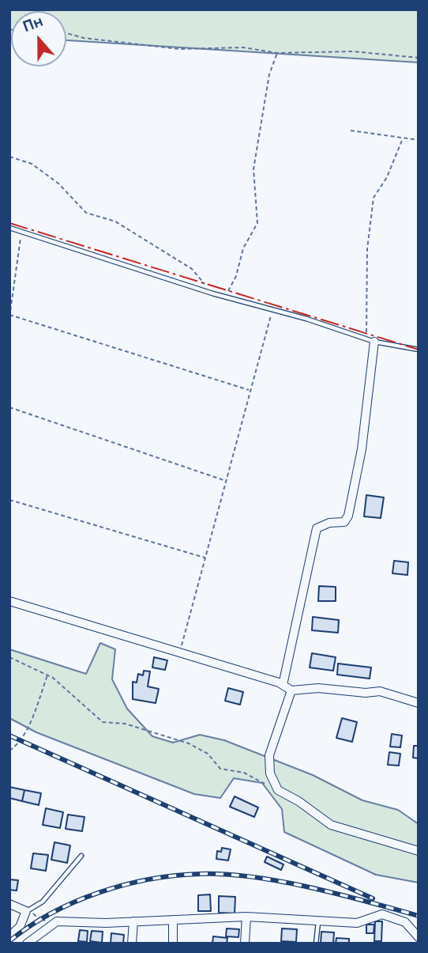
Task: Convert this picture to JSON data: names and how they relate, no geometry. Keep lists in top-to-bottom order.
{
  "north": "top"
}
